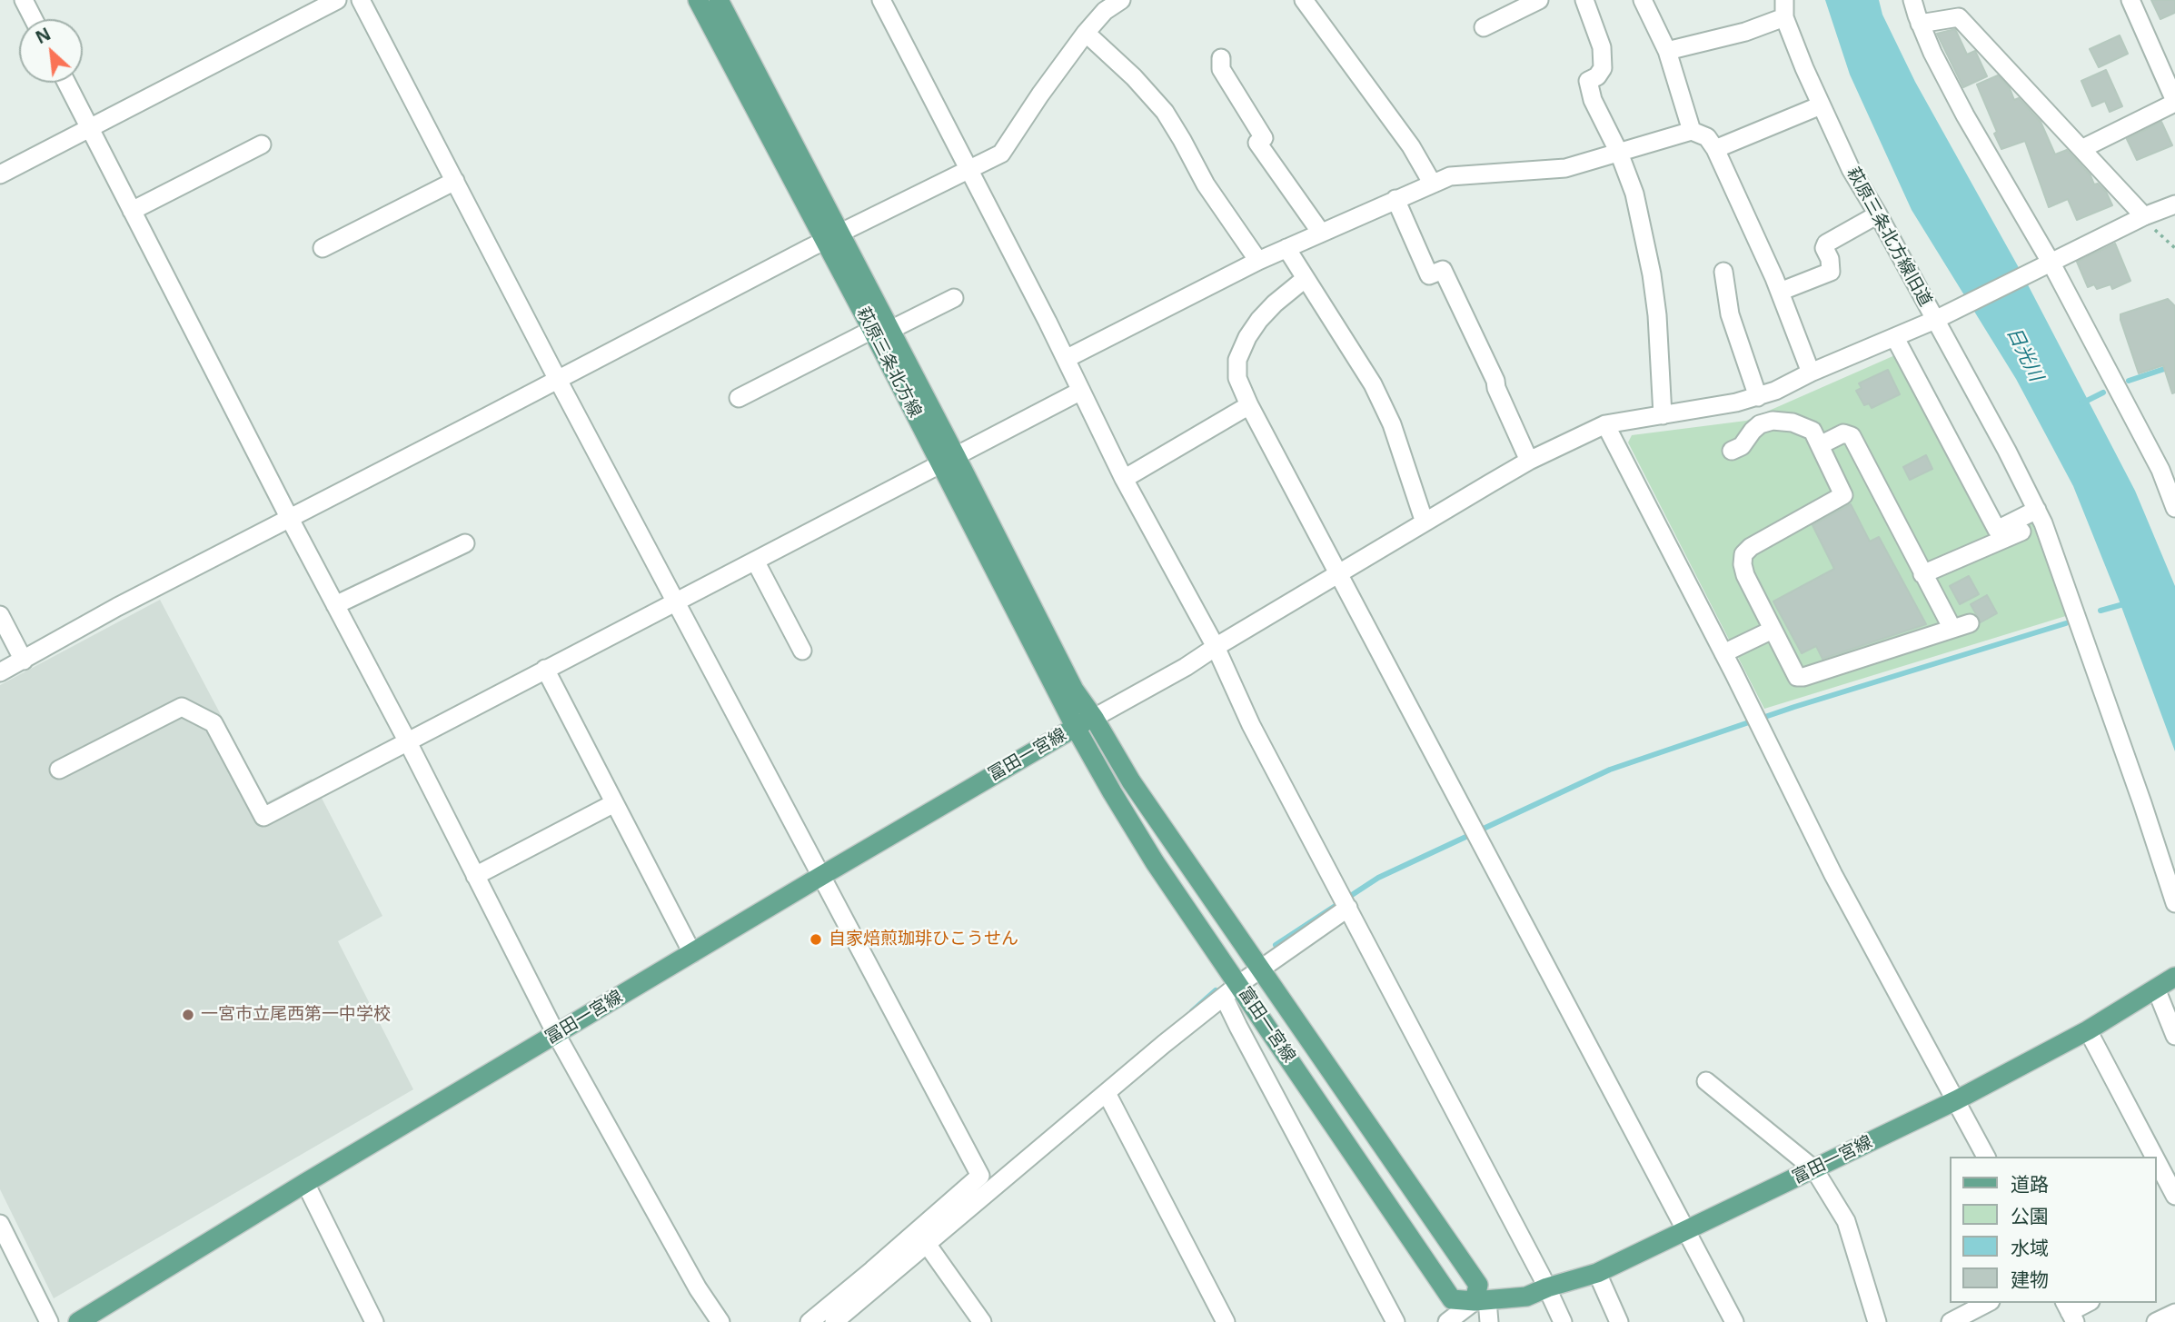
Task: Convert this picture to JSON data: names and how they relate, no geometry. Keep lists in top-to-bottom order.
{
  "streets": {
    "main road": ["萩原三条北方線", "冨田一宮線", "富田一宮線"],
    "street": ["萩原三条北方線旧道"]
  },
  "crossings": [
    ["萩原三条北方線", "冨田一宮線"],
    ["萩原三条北方線", "富田一宮線"],
    ["冨田一宮線", "富田一宮線"]
  ],
  "water": ["日光川"],
  "places": ["自家焙煎珈琲ひこうせん", "一宮市立尾西第一中学校"],
  "legend": [
    "道路",
    "公園",
    "水域",
    "建物"
  ],
  "north": "top left"
}
